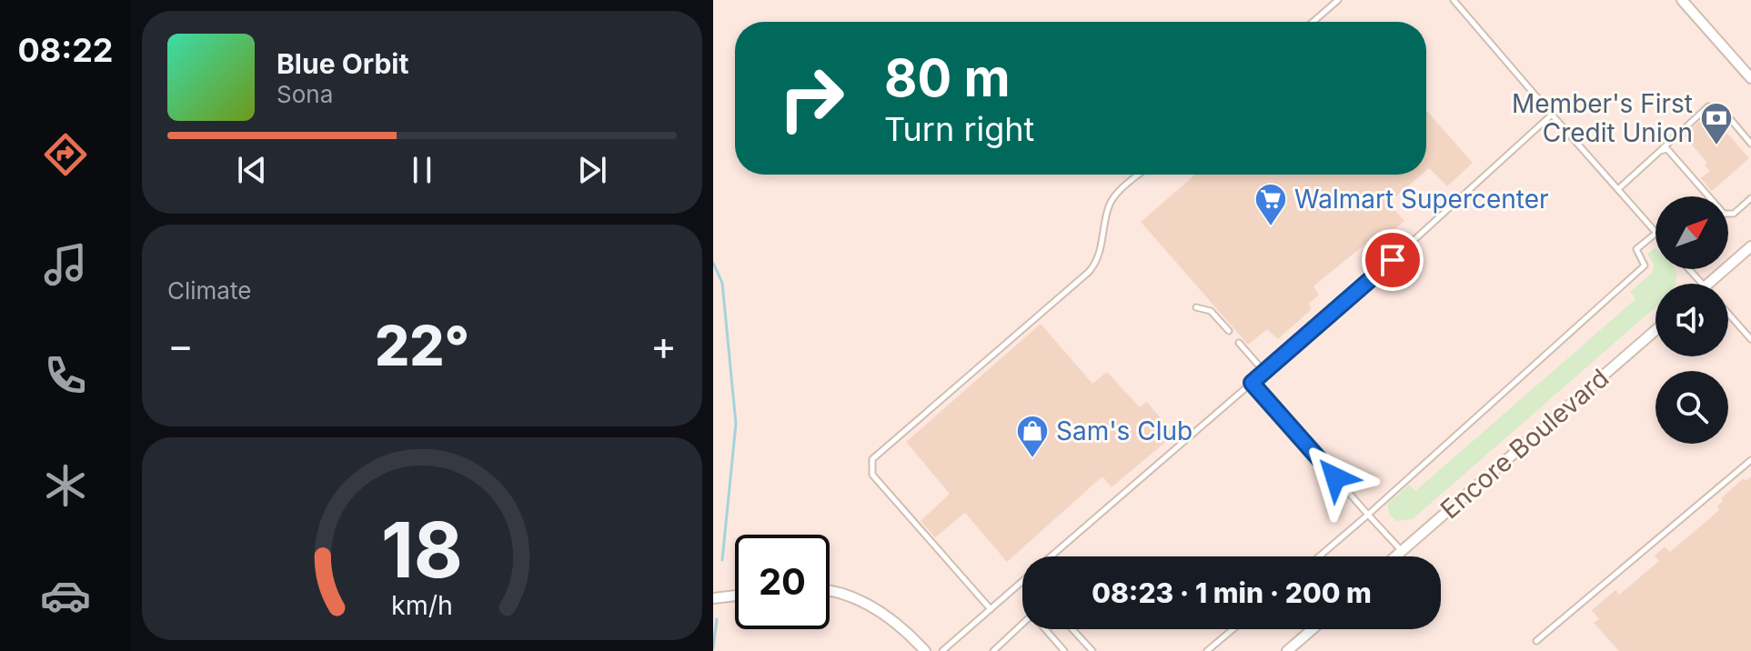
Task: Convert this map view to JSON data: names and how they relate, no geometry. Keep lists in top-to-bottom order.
{
  "streets": {
    "street": ["Encore Boulevard"]
  },
  "places": {
    "bank": ["Member's First Credit Union"],
    "supermarket": ["Walmart Supercenter"],
    "shop": ["Sam's Club"]
  },
  "north": "top right",
  "page": {
    "tabs": "08:22",
    "turn": ["80 m", "Turn right"],
    "song": ["Blue Orbit", "Sona"],
    "tile": "Climate",
    "heat": ["−", "22°", "+"],
    "limit": "20",
    "trip": "08:23 · 1 min · 200 m",
    "gauge": ["18", "km/h"]
  }
}
